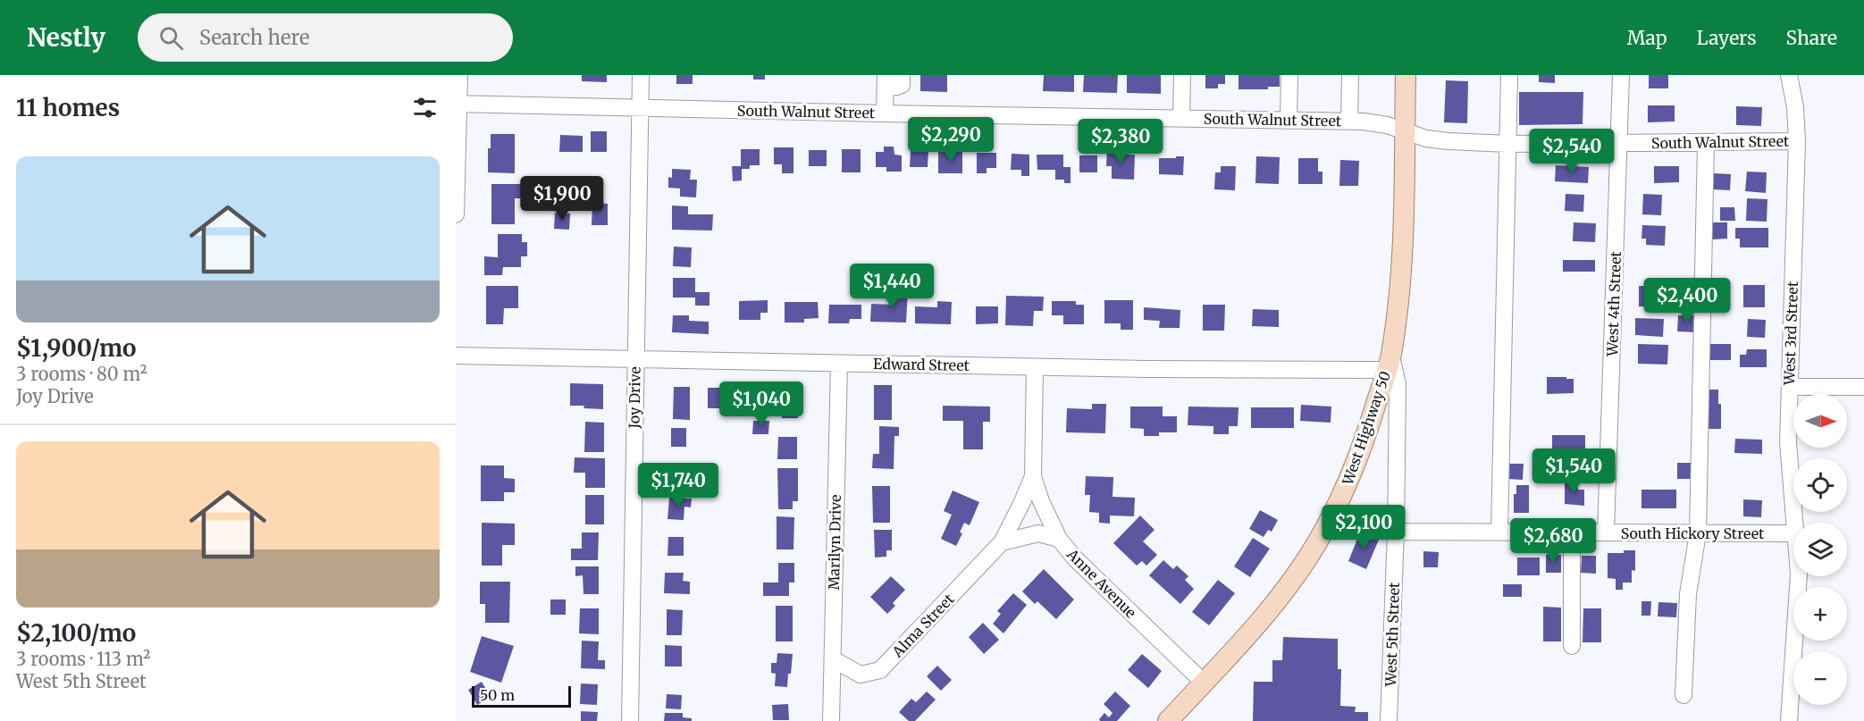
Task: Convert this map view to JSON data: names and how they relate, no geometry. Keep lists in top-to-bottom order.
{
  "streets": {
    "main road": ["West Highway 50"],
    "street": [
      "South Walnut Street",
      "West 4th Street",
      "West 3rd Street",
      "Edward Street",
      "Joy Drive",
      "South Hickory Street",
      "Marilyn Drive",
      "Anne Avenue",
      "Alma Street",
      "West 5th Street"
    ]
  },
  "crossings": [
    ["South Walnut Street", "West 4th Street"],
    ["South Walnut Street", "West 3rd Street"],
    ["South Walnut Street", "Joy Drive"],
    ["South Walnut Street", "West Highway 50"],
    ["West 4th Street", "South Hickory Street"],
    ["Edward Street", "Joy Drive"],
    ["Edward Street", "West Highway 50"],
    ["Edward Street", "Marilyn Drive"],
    ["Edward Street", "Anne Avenue"],
    ["Edward Street", "West 5th Street"],
    ["West Highway 50", "Anne Avenue"],
    ["West Highway 50", "West 5th Street"],
    ["South Hickory Street", "West 5th Street"],
    ["Marilyn Drive", "Alma Street"],
    ["Anne Avenue", "Alma Street"]
  ],
  "scale_bar": "50 m",
  "north": "right",
  "page": {
    "header": "Nestly",
    "search": "Search here",
    "nav": ["Map", "Layers", "Share"],
    "heading": "11 homes",
    "price": [
      "$2,290",
      "$2,380",
      "$2,540",
      "$1,900",
      "$1,440",
      "$2,400",
      "$1,040",
      "$1,540",
      "$1,740",
      "$2,100",
      "$2,680"
    ],
    "list": [
      {
        "name": "$1,900/mo",
        "note": "3 rooms · 80 m² · Joy Drive"
      },
      {
        "name": "$2,100/mo",
        "note": "3 rooms · 113 m² · West 5th Street"
      }
    ],
    "map_buttons": ["+", "−"],
    "scale": "50 m"
  }
}
